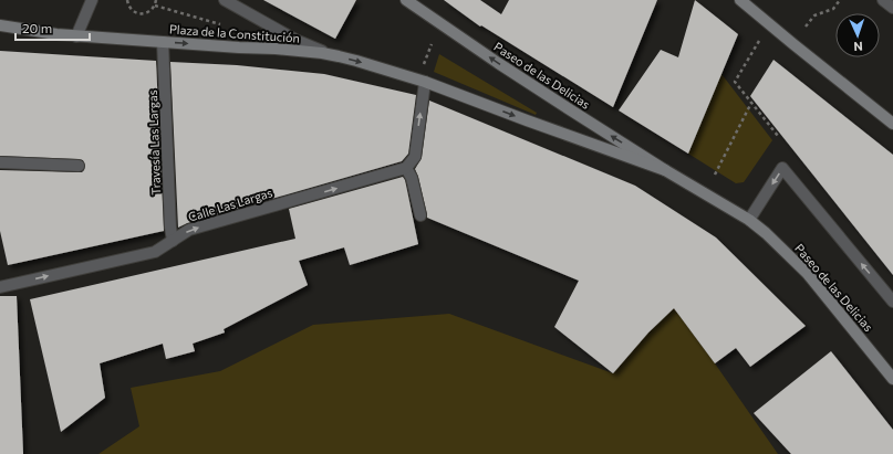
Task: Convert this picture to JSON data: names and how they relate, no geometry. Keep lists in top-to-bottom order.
{
  "streets": {
    "street": [
      "Plaza de la Constitución",
      "Paseo de las Delicias",
      "Travesía Las Largas",
      "Calle Las Largas"
    ]
  },
  "crossings": [
    ["Plaza de la Constitución", "Paseo de las Delicias"],
    ["Plaza de la Constitución", "Travesía Las Largas"],
    ["Travesía Las Largas", "Calle Las Largas"]
  ],
  "one_way": ["Calle Las Largas"],
  "scale_bar": "20 m",
  "north": "bottom"
}
